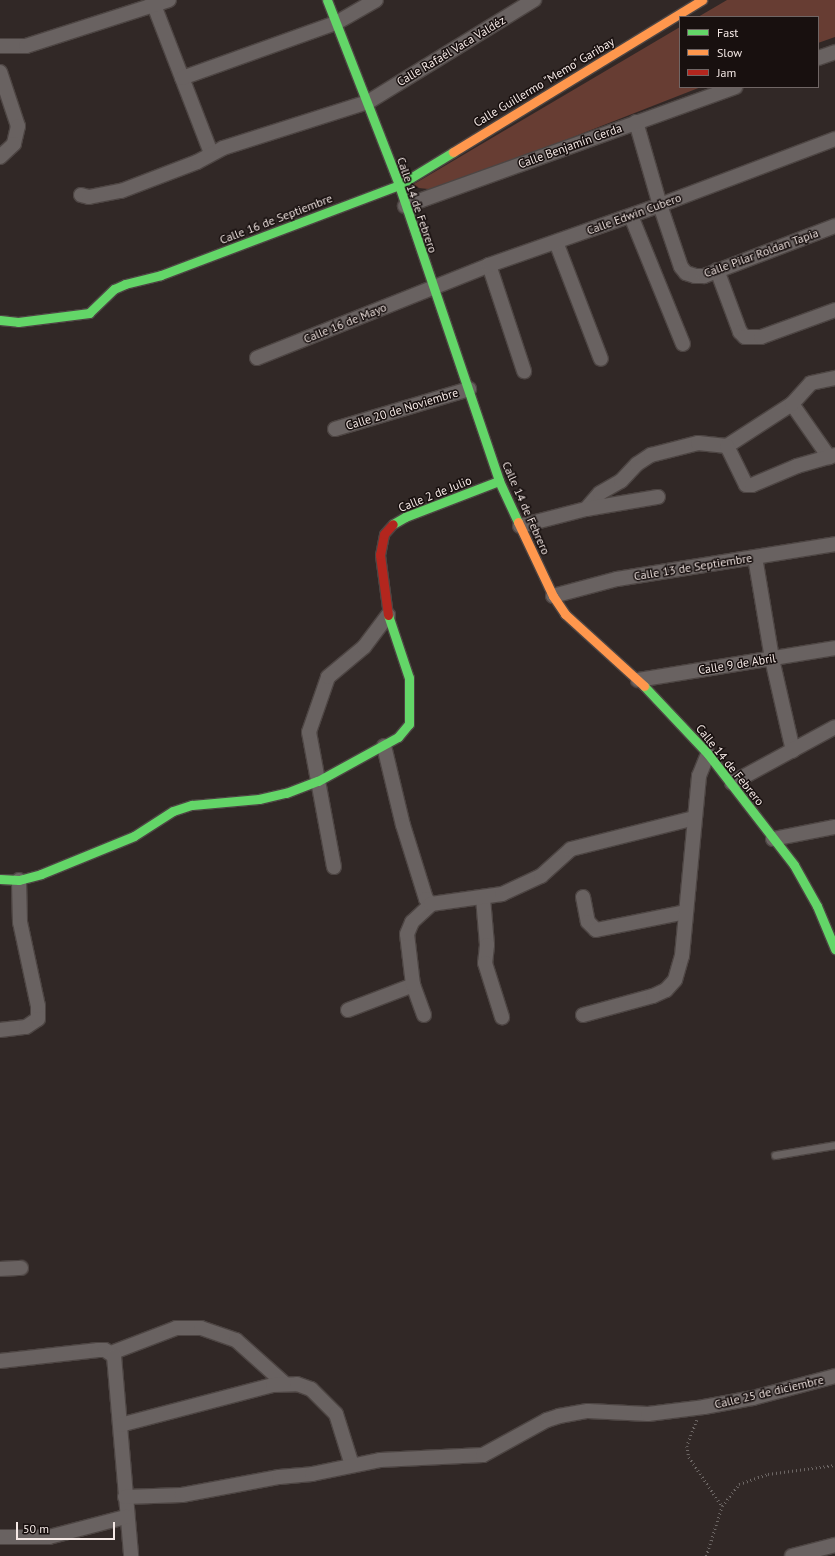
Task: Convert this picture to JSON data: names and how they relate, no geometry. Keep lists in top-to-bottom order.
{
  "streets": {
    "street": [
      "Calle Rafaél Vaca Valdéz",
      "Calle Guillermo \"Memo\" Garibay",
      "Calle Benjamín Cerda",
      "Calle 14 de Febrero",
      "Calle Edwin Cubero",
      "Calle 16 de Septiembre",
      "Calle Pilar Roldan Tapia",
      "Calle 16 de Mayo",
      "Calle 20 de Noviembre",
      "Calle 2 de Julio",
      "Calle 13 de Septiembre",
      "Calle 9 de Abril",
      "Calle 25 de diciembre"
    ]
  },
  "crossings": [
    ["Calle Rafaél Vaca Valdéz", "Calle 14 de Febrero"],
    ["Calle Guillermo \"Memo\" Garibay", "Calle 14 de Febrero"],
    ["Calle Guillermo \"Memo\" Garibay", "Calle 16 de Septiembre"],
    ["Calle Benjamín Cerda", "Calle 14 de Febrero"],
    ["Calle 14 de Febrero", "Calle Edwin Cubero"],
    ["Calle 14 de Febrero", "Calle 16 de Septiembre"],
    ["Calle 14 de Febrero", "Calle 16 de Mayo"],
    ["Calle 14 de Febrero", "Calle 20 de Noviembre"],
    ["Calle 14 de Febrero", "Calle 2 de Julio"],
    ["Calle 14 de Febrero", "Calle 13 de Septiembre"],
    ["Calle 14 de Febrero", "Calle 9 de Abril"],
    ["Calle Edwin Cubero", "Calle Pilar Roldan Tapia"],
    ["Calle Edwin Cubero", "Calle 16 de Mayo"]
  ],
  "legend": ["Fast", "Slow", "Jam"],
  "scale_bar": "50 m"
}
